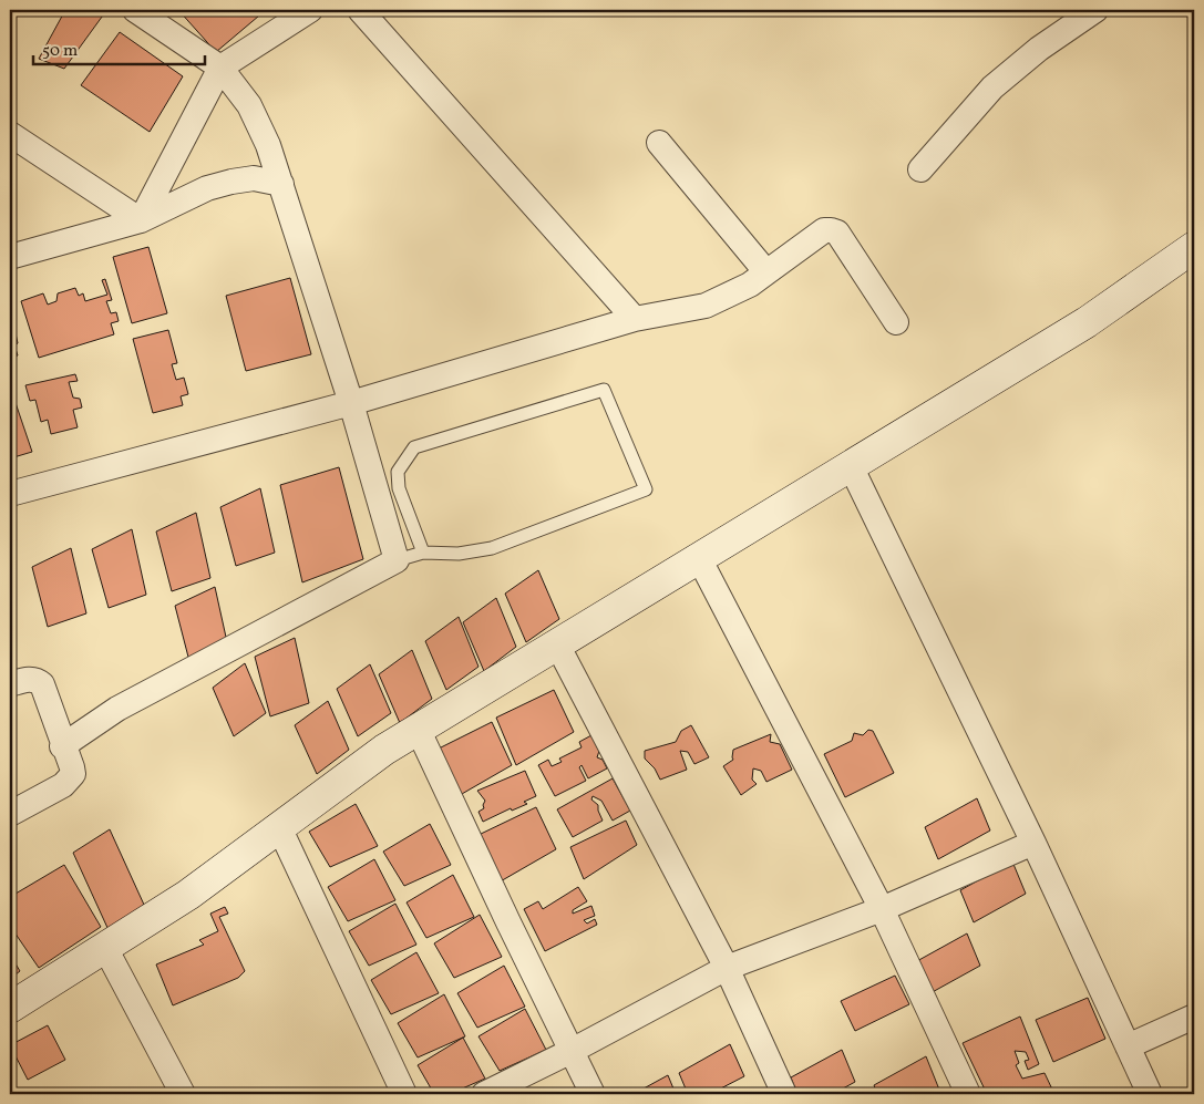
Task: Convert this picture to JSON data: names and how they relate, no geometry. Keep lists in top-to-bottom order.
{
  "scale_bar": "50 m"
}
